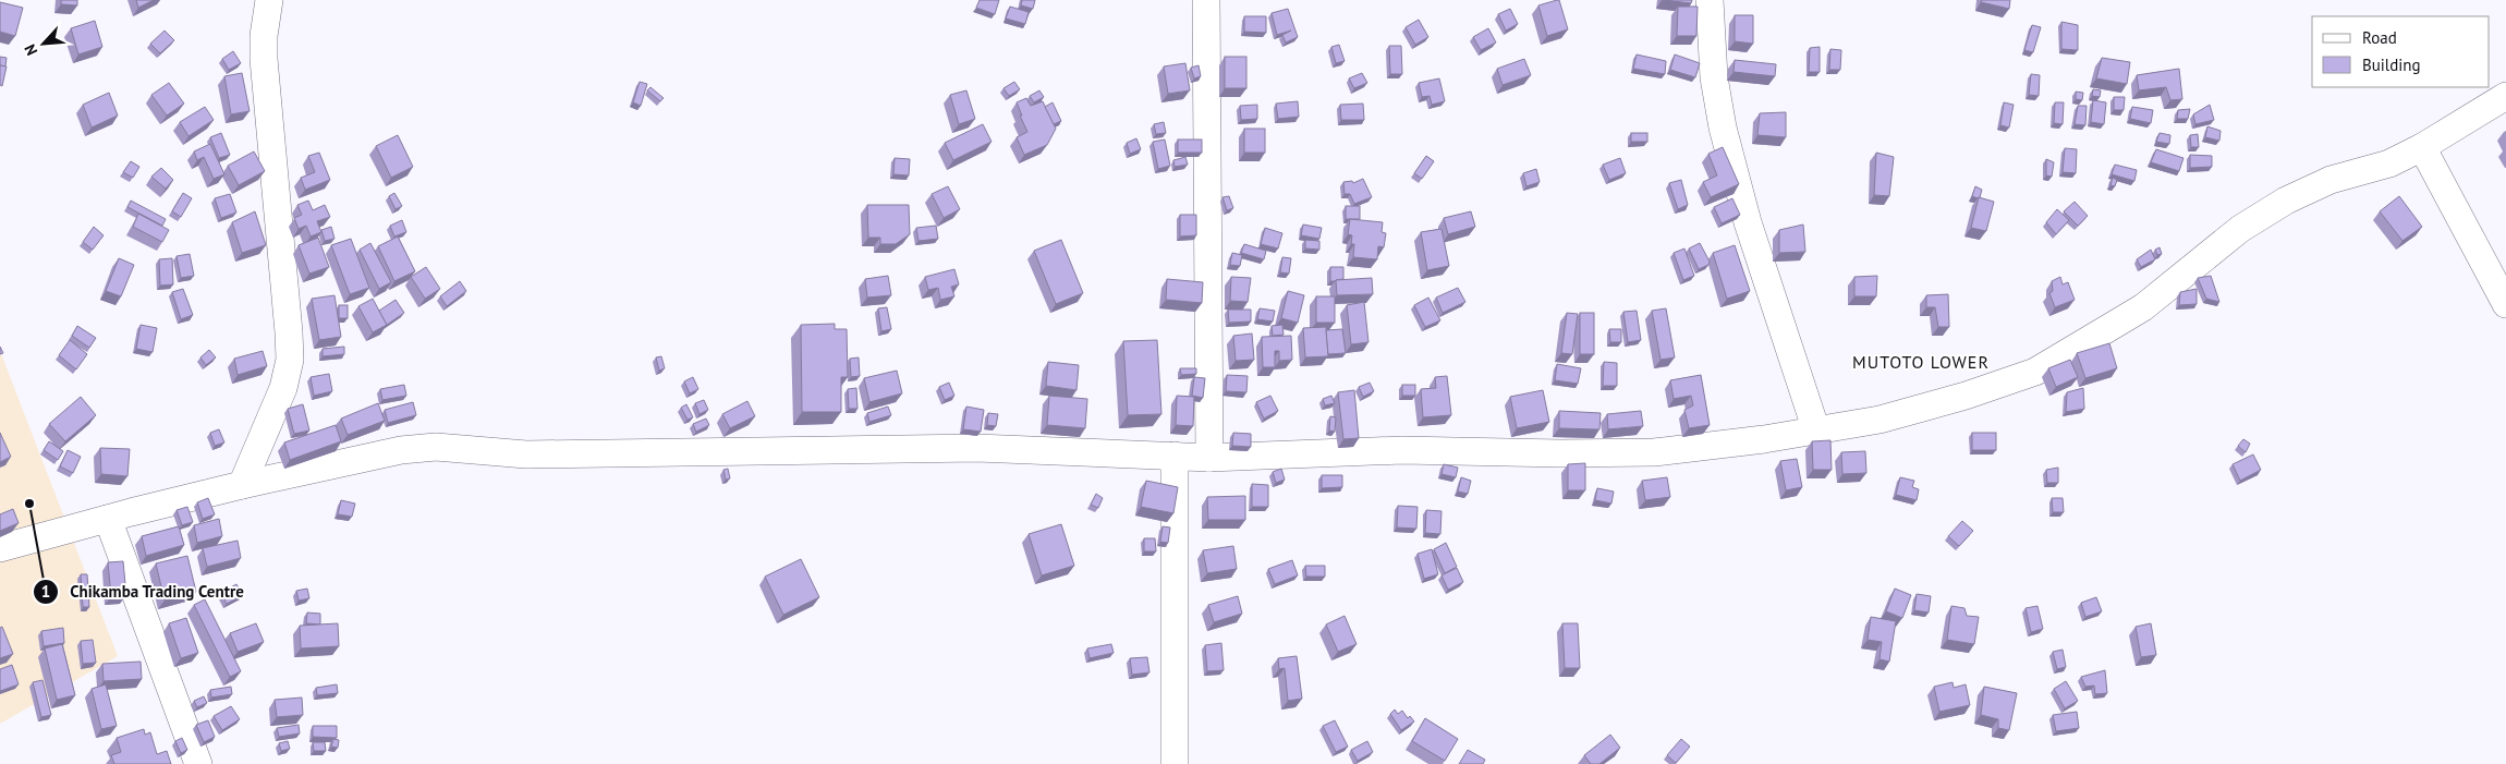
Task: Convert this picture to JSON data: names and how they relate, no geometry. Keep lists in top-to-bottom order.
{
  "districts": ["MUTOTO LOWER"],
  "places": ["Chikamba Trading Centre"],
  "legend": ["Road", "Building"],
  "north": "bottom left"
}
